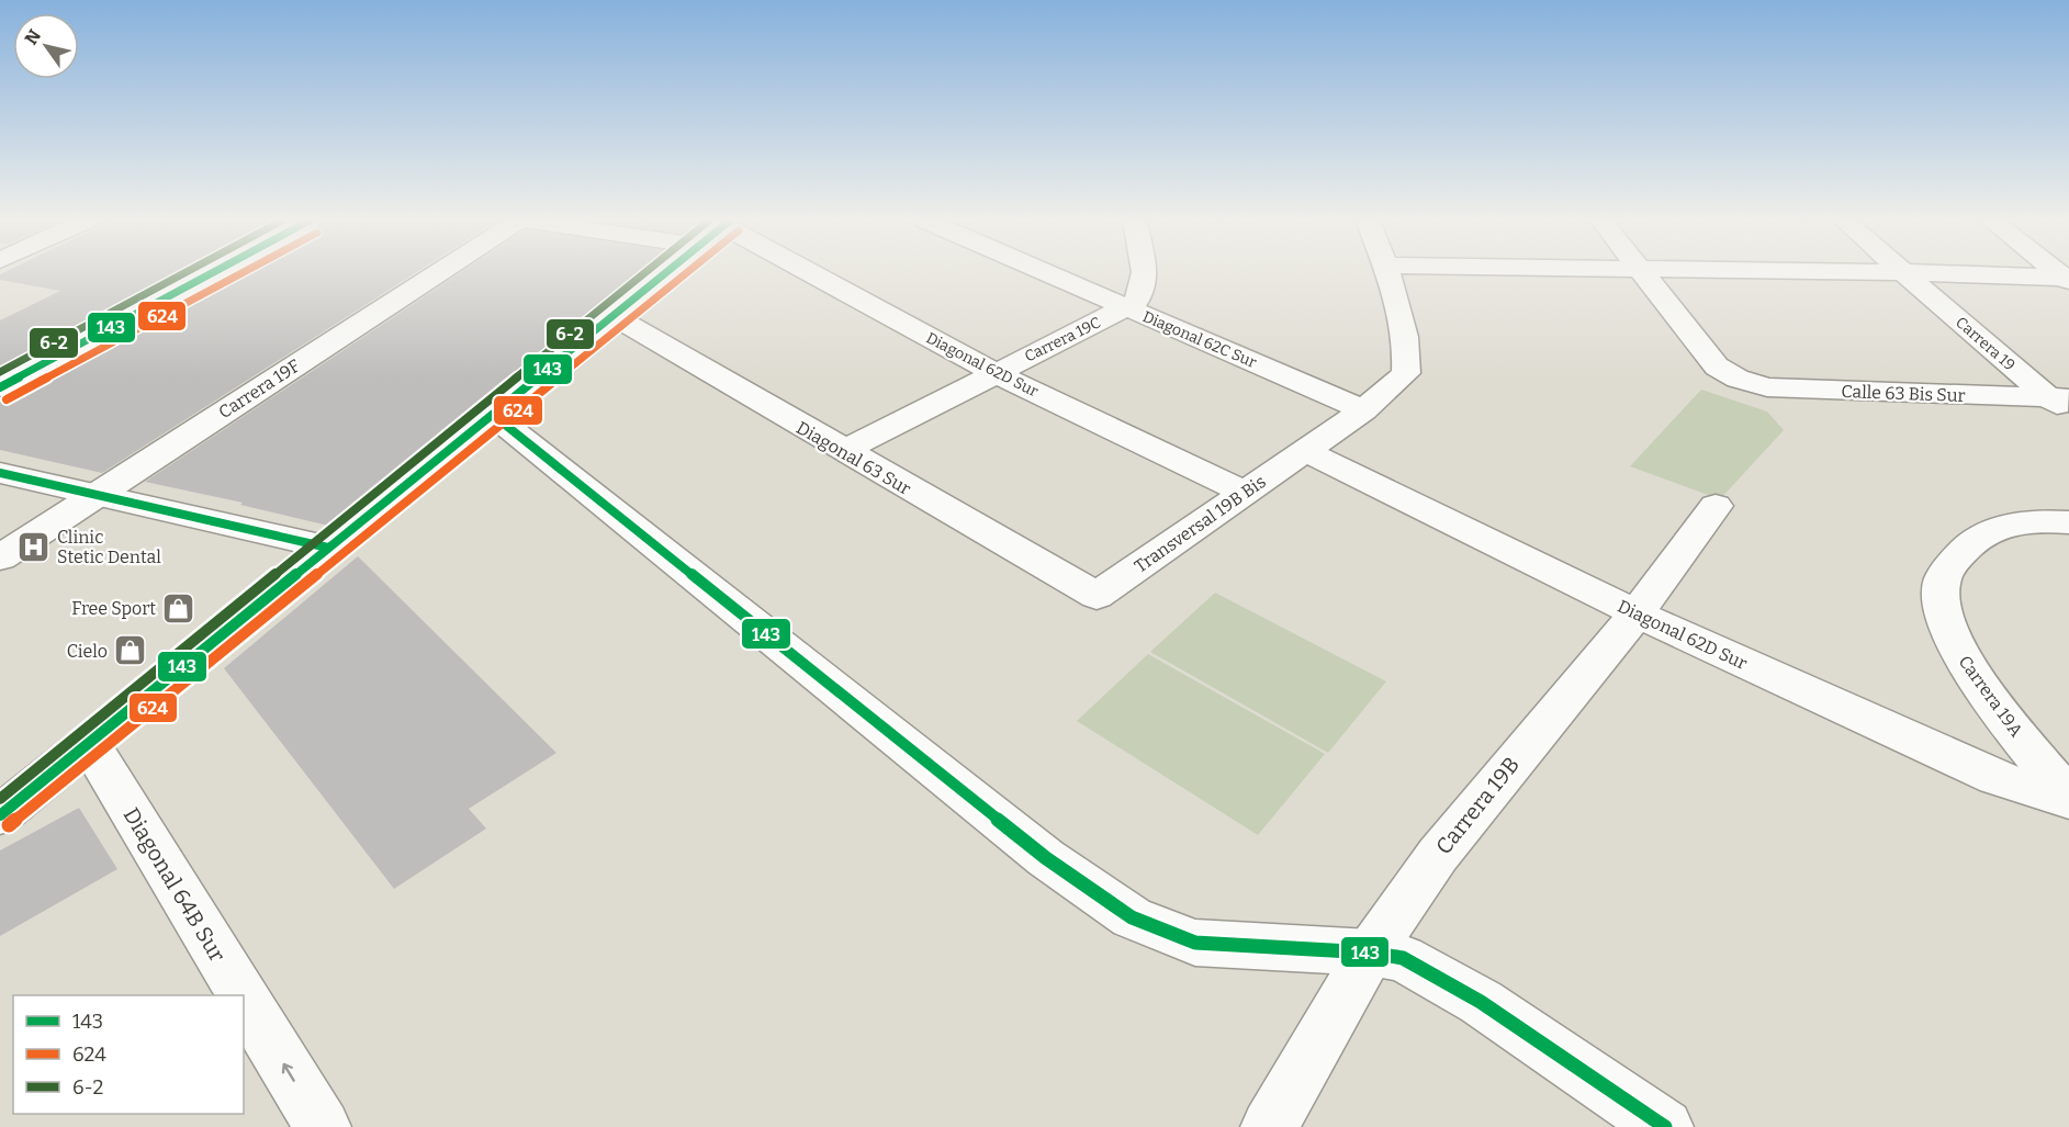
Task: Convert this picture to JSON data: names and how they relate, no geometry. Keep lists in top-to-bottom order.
{
  "streets": {
    "street": [
      "Carrera 19C",
      "Diagonal 62C Sur",
      "Carrera 19",
      "Diagonal 62D Sur",
      "Carrera 19F",
      "Calle 63 Bis Sur",
      "Diagonal 63 Sur",
      "Transversal 19B Bis",
      "Carrera 19A",
      "Carrera 19B",
      "Diagonal 64B Sur"
    ]
  },
  "crossings": [
    ["Carrera 19C", "Diagonal 62C Sur"],
    ["Carrera 19C", "Diagonal 62D Sur"],
    ["Carrera 19C", "Diagonal 63 Sur"],
    ["Diagonal 62C Sur", "Transversal 19B Bis"],
    ["Carrera 19", "Calle 63 Bis Sur"],
    ["Diagonal 62D Sur", "Transversal 19B Bis"],
    ["Diagonal 62D Sur", "Carrera 19A"],
    ["Diagonal 62D Sur", "Carrera 19B"],
    ["Diagonal 63 Sur", "Transversal 19B Bis"]
  ],
  "one_way": ["Diagonal 64B Sur"],
  "places": {
    "hospital": ["Clinic Stetic Dental"],
    "shop": ["Free Sport", "Cielo"]
  },
  "lines": ["transit line 143", "transit line 624", "transit line 6-2"],
  "legend": ["143", "624", "6-2"],
  "north": "top left"
}
